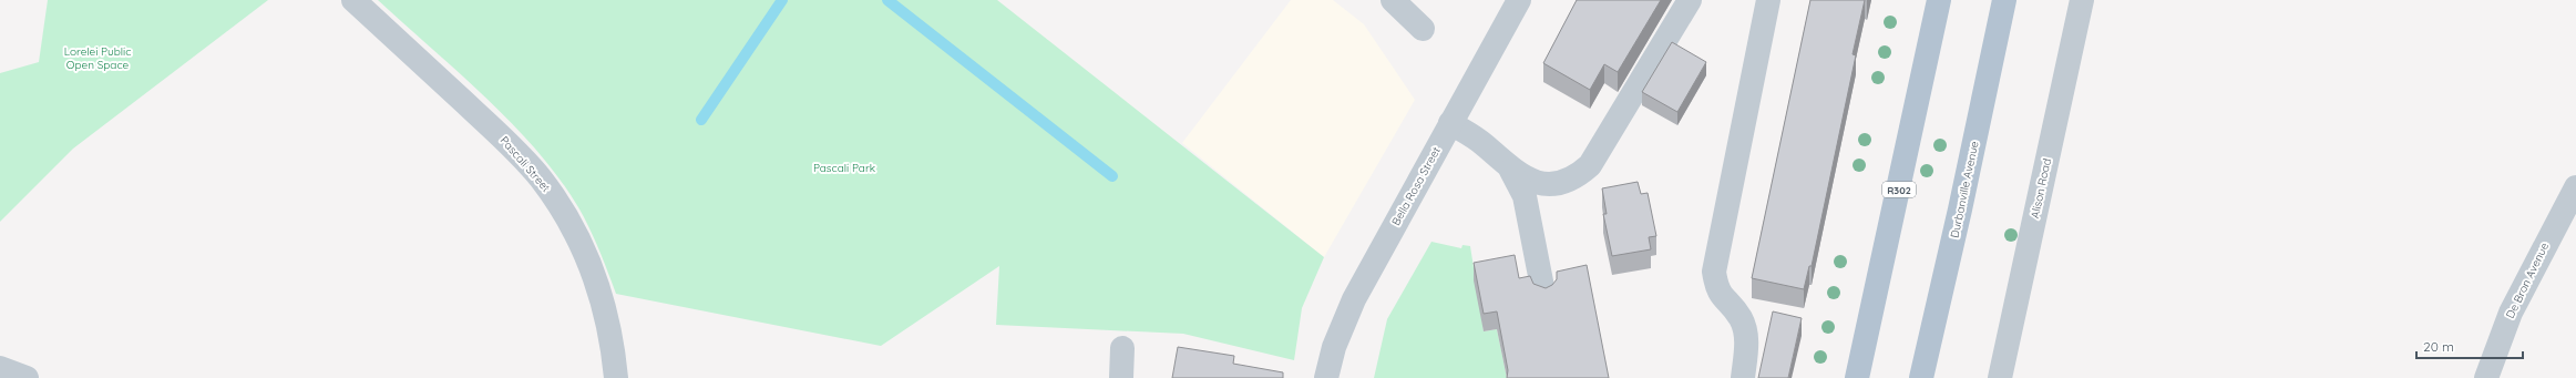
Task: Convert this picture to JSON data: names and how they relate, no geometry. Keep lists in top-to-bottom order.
{
  "streets": {
    "main road": ["R302", "Durbanville Avenue"],
    "street": [
      "Pascali Street",
      "Bella Rosa Street",
      "Alison Road",
      "De Bron Avenue"
    ]
  },
  "parks": ["Lorelei Public Open Space", "Pascali Park"],
  "scale_bar": "20 m"
}
